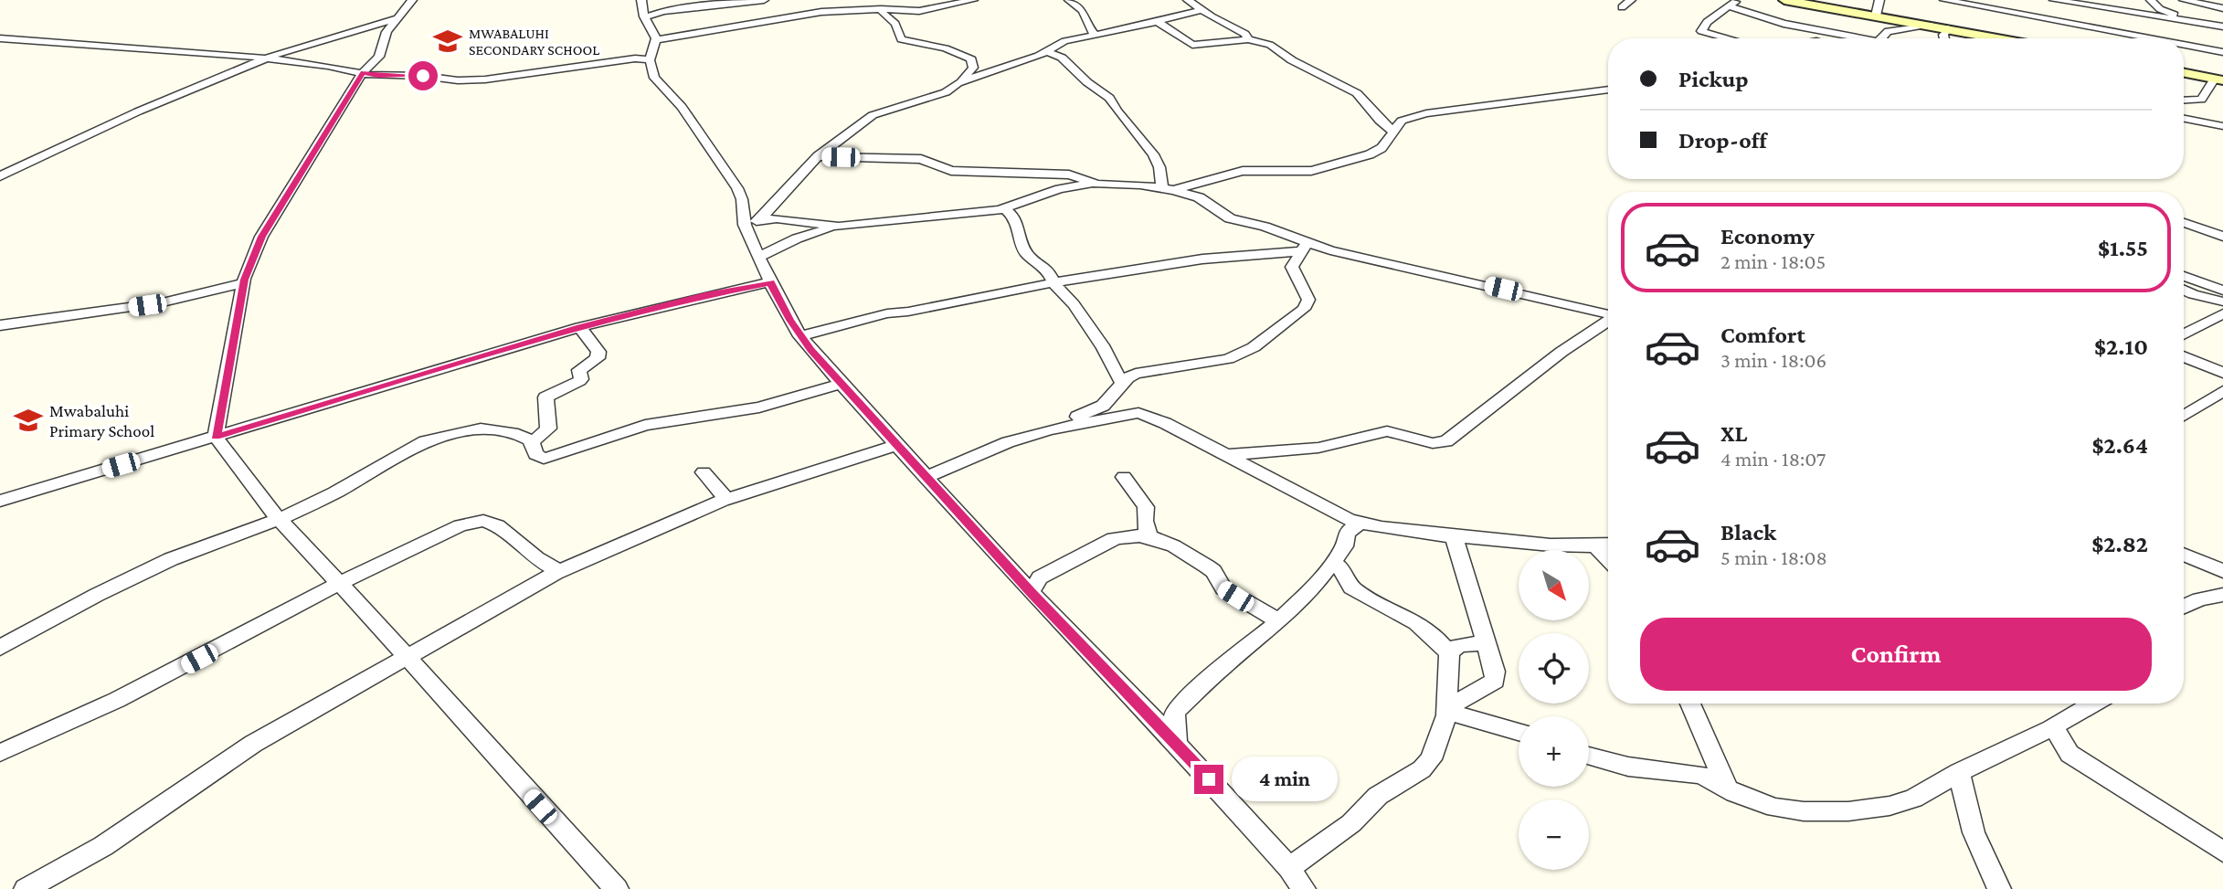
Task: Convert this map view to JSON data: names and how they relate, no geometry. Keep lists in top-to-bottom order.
{
  "places": {
    "school or university": ["MWABALUHI SECONDARY SCHOOL", "Mwabaluhi Primary School"]
  },
  "north": "bottom right",
  "page": {
    "banner": ["Pickup", "Drop-off"],
    "list": [
      {
        "name": "Economy",
        "note": "2 min · 18:05",
        "value": "$1.55"
      },
      {
        "name": "Comfort",
        "note": "3 min · 18:06",
        "value": "$2.10"
      },
      {
        "name": "XL",
        "note": "4 min · 18:07",
        "value": "$2.64"
      },
      {
        "name": "Black",
        "note": "5 min · 18:08",
        "value": "$2.82"
      }
    ],
    "map_buttons": ["+", "−"],
    "buttons": "Confirm",
    "bubble": "4 min"
  }
}
